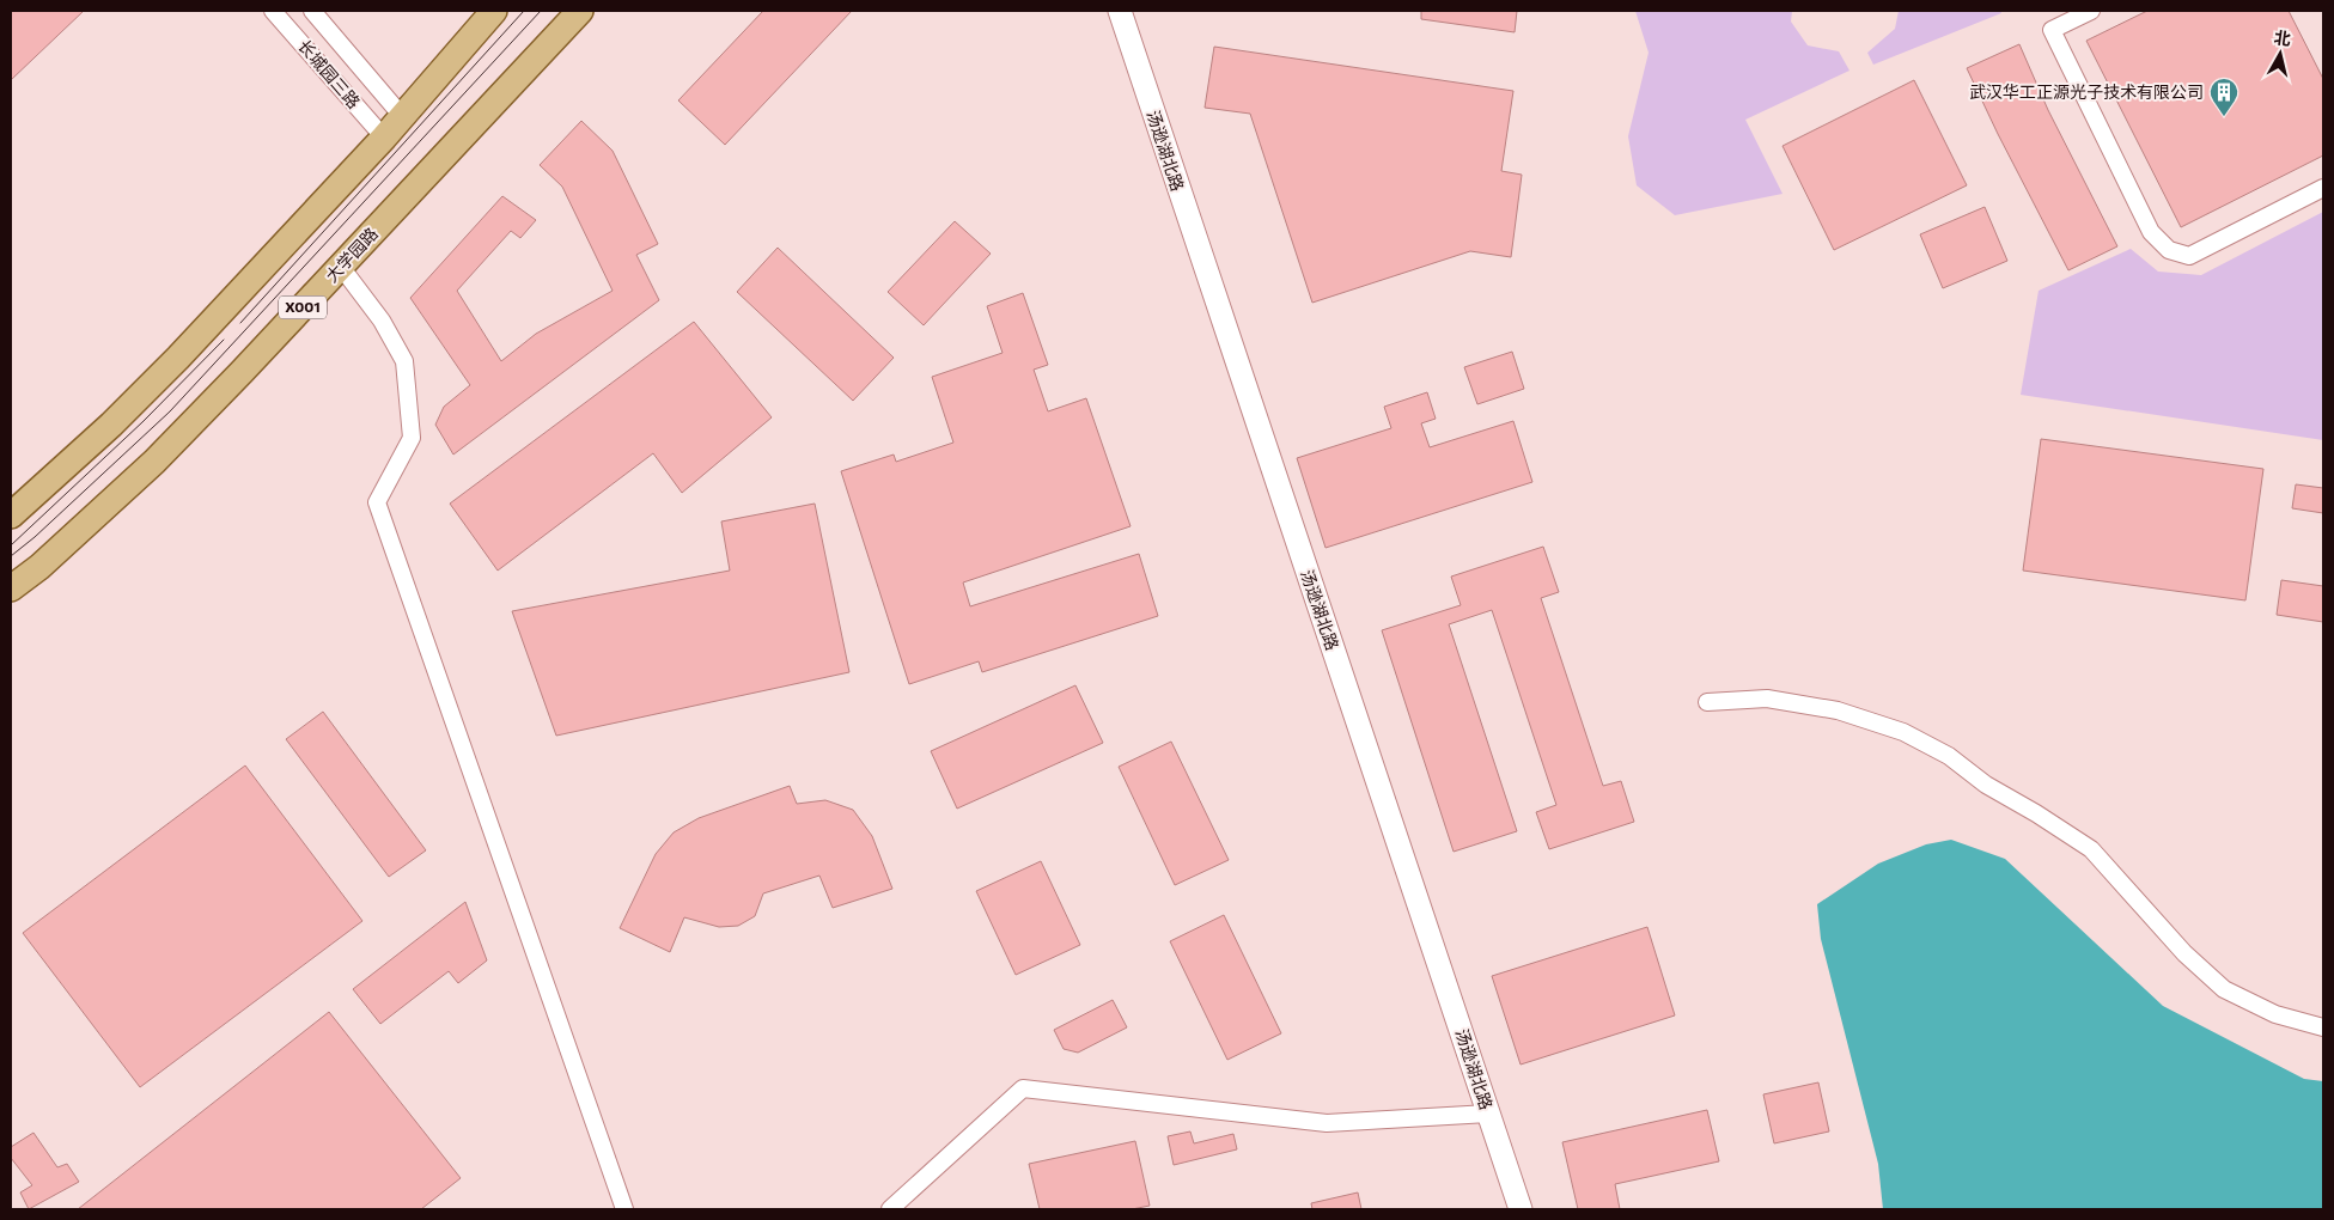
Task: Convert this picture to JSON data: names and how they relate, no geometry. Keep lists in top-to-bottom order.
{
  "streets": {
    "main road": ["汤逊湖北路", "大学园路", "X001"],
    "street": ["长城园三路"]
  },
  "places": {
    "building": ["武汉华工正源光子技术有限公司"]
  },
  "north": "top"
}
